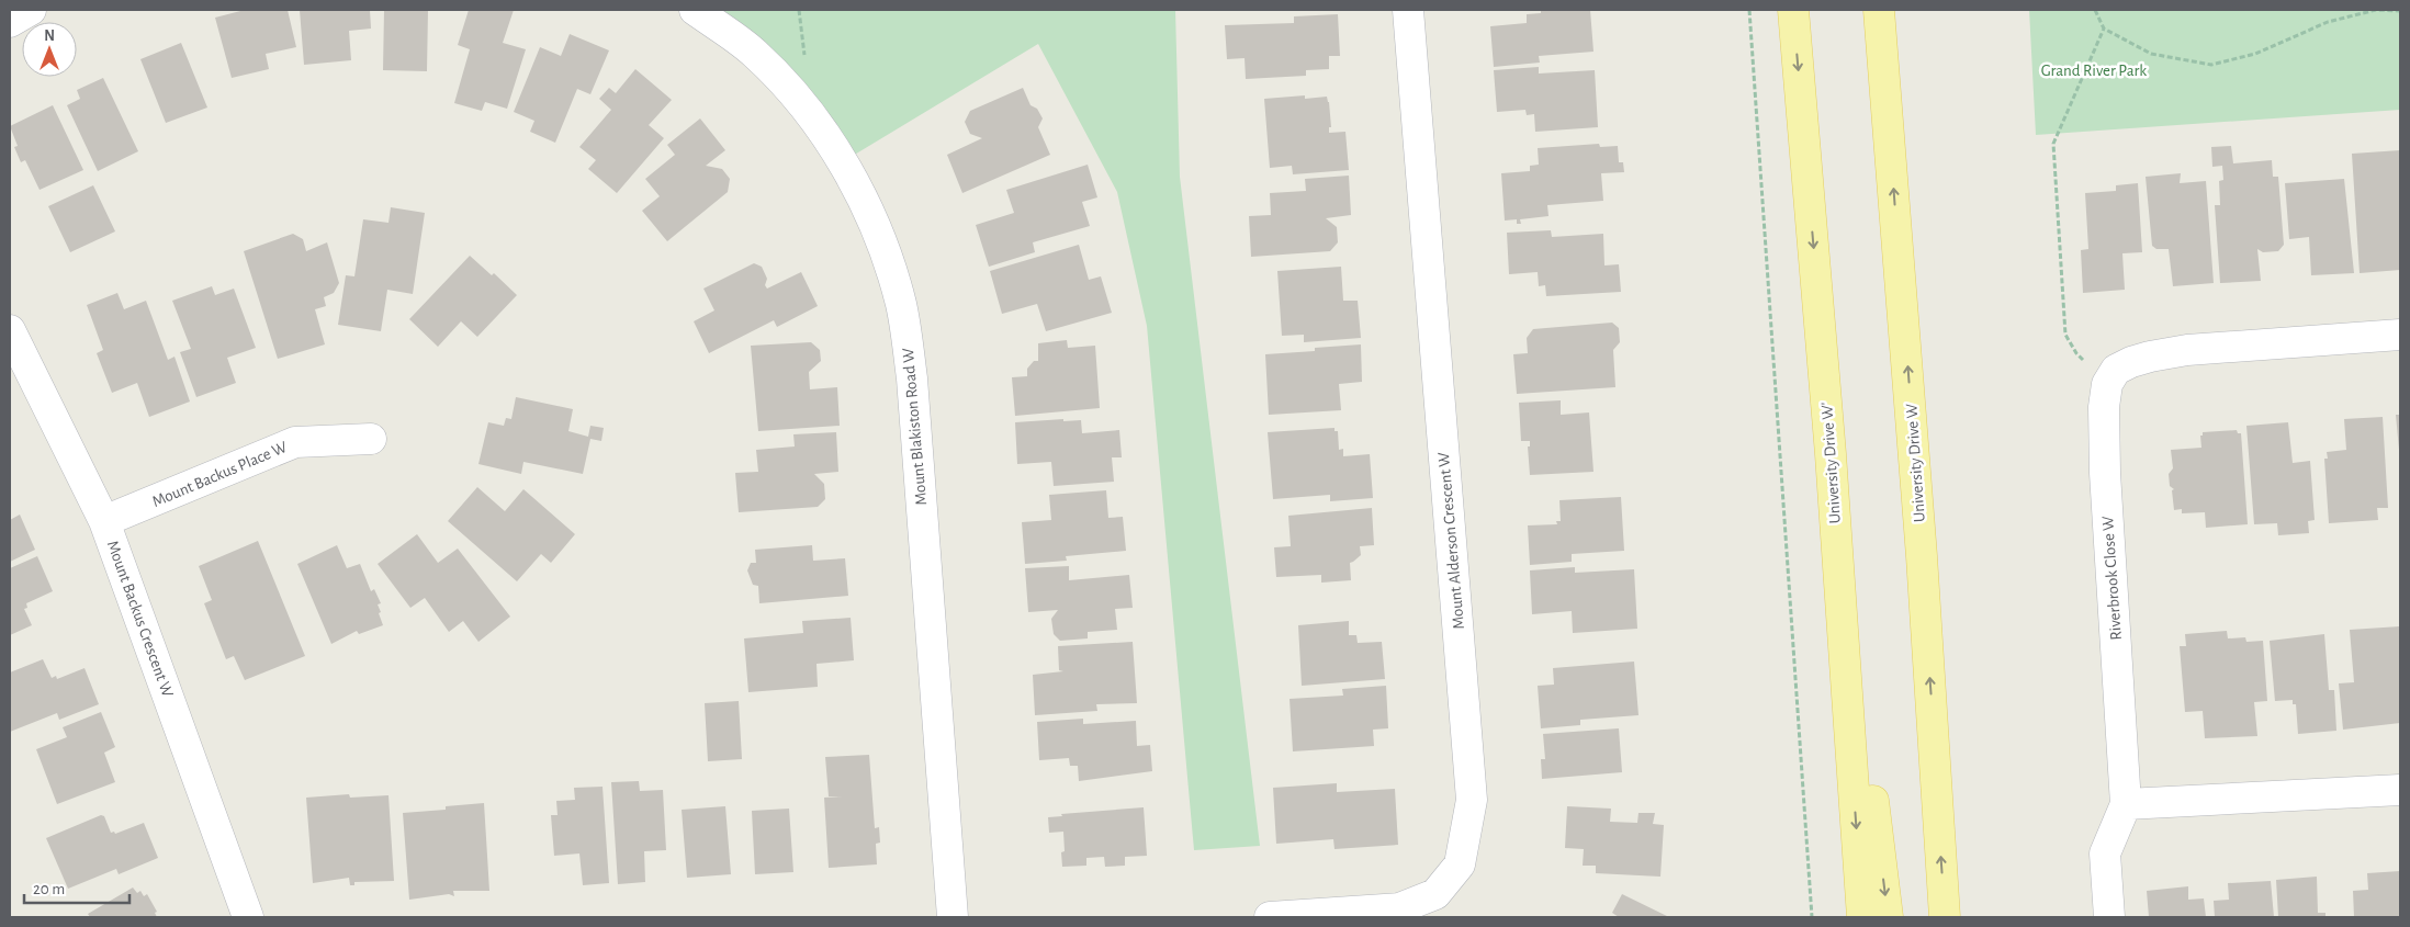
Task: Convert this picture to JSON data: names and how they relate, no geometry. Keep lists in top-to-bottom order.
{
  "streets": {
    "main road": ["University Drive W'", "University Drive W"],
    "street": [
      "Mount Blakiston Road W",
      "Mount Backus Place W",
      "Mount Alderson Crescent W",
      "Riverbrook Close W",
      "Mount Backus Crescent W"
    ]
  },
  "crossings": [
    ["Mount Backus Place W", "Mount Backus Crescent W"]
  ],
  "parks": ["Grand River Park"],
  "scale_bar": "20 m",
  "north": "top"
}
